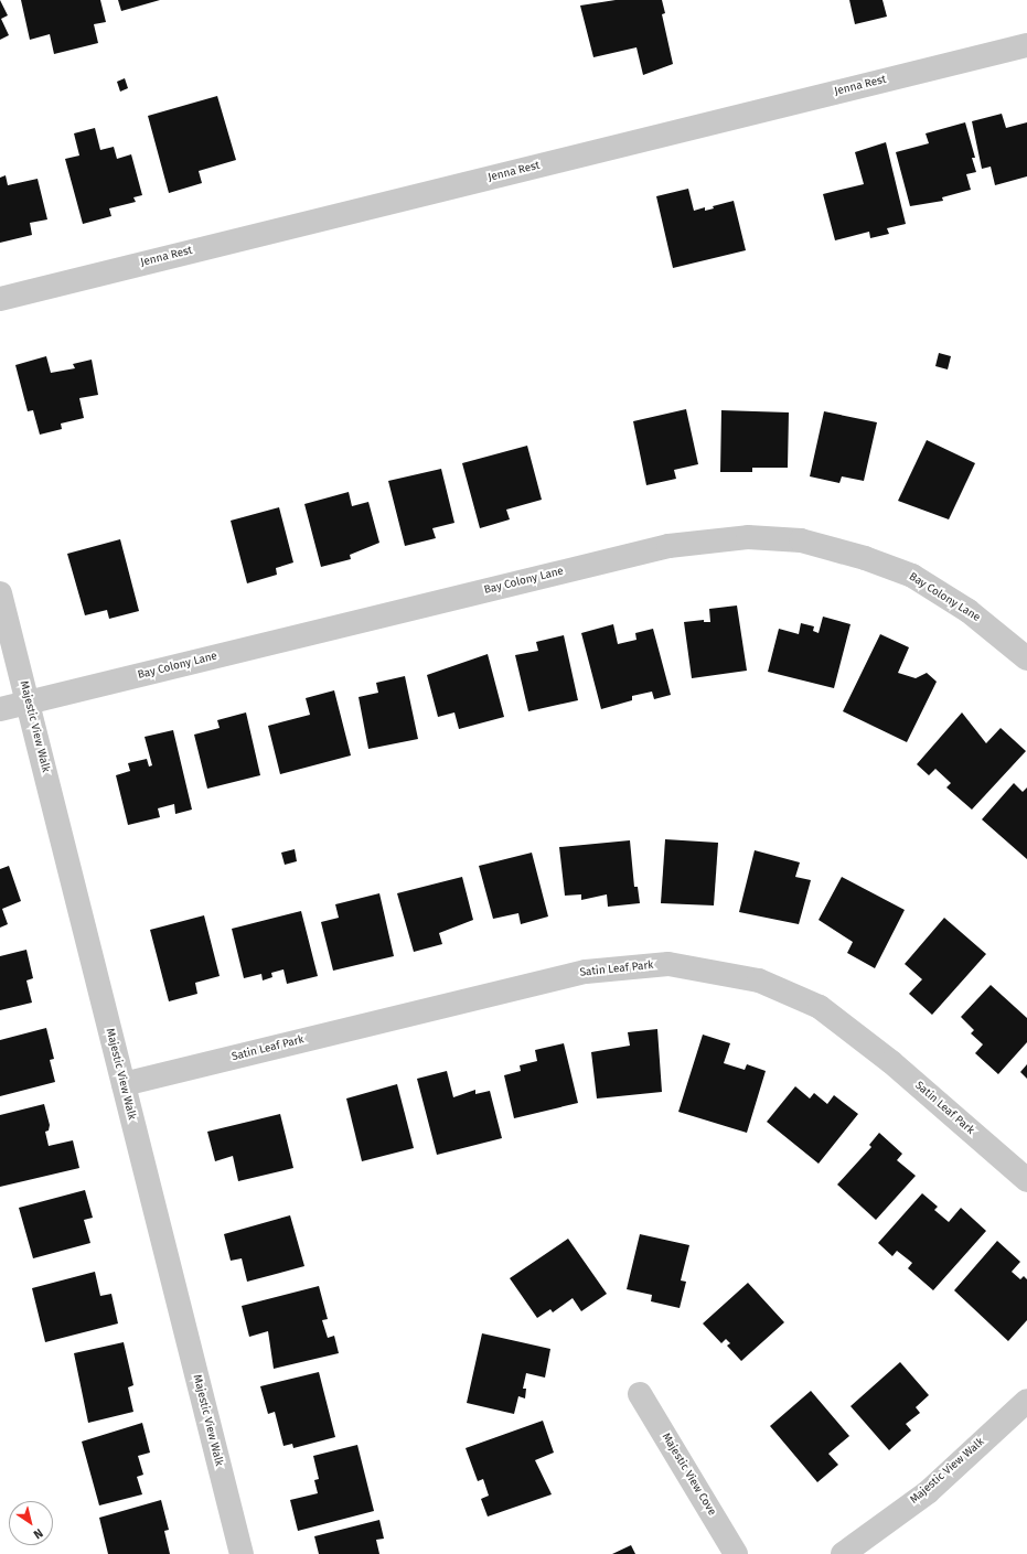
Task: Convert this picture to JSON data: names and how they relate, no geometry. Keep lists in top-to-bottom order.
{
  "streets": {
    "street": [
      "Jenna Rest",
      "Bay Colony Lane",
      "Majestic View Walk",
      "Satin Leaf Park",
      "Majestic View Cove"
    ]
  },
  "crossings": [
    ["Bay Colony Lane", "Majestic View Walk"],
    ["Majestic View Walk", "Satin Leaf Park"]
  ],
  "north": "bottom right"
}
